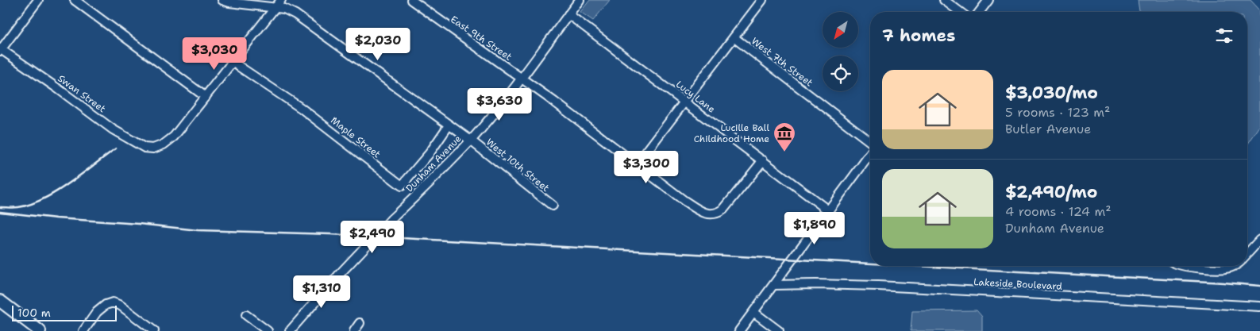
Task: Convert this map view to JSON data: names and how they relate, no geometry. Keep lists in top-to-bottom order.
{
  "streets": {
    "street": [
      "East 9th Street",
      "West 7th Street",
      "Swan Street",
      "Lucy Lane",
      "Maple Street",
      "Dunham Avenue",
      "West 10th Street",
      "Lakeside Boulevard"
    ]
  },
  "crossings": [
    ["East 9th Street", "Lucy Lane"],
    ["East 9th Street", "Dunham Avenue"],
    ["Lucy Lane", "Dunham Avenue"],
    ["Maple Street", "West 10th Street"],
    ["Dunham Avenue", "West 10th Street"]
  ],
  "places": {
    "museum": ["Lucille Ball Childhood Home"]
  },
  "scale_bar": "100 m",
  "north": "bottom left",
  "page": {
    "heading": "7 homes",
    "price": [
      "$2,030",
      "$3,030",
      "$3,630",
      "$3,300",
      "$1,890",
      "$2,490",
      "$1,310"
    ],
    "list": [
      {
        "name": "$3,030/mo",
        "note": "5 rooms · 123 m² · Butler Avenue"
      },
      {
        "name": "$2,490/mo",
        "note": "4 rooms · 124 m² · Dunham Avenue"
      }
    ],
    "scale": "100 m"
  }
}
